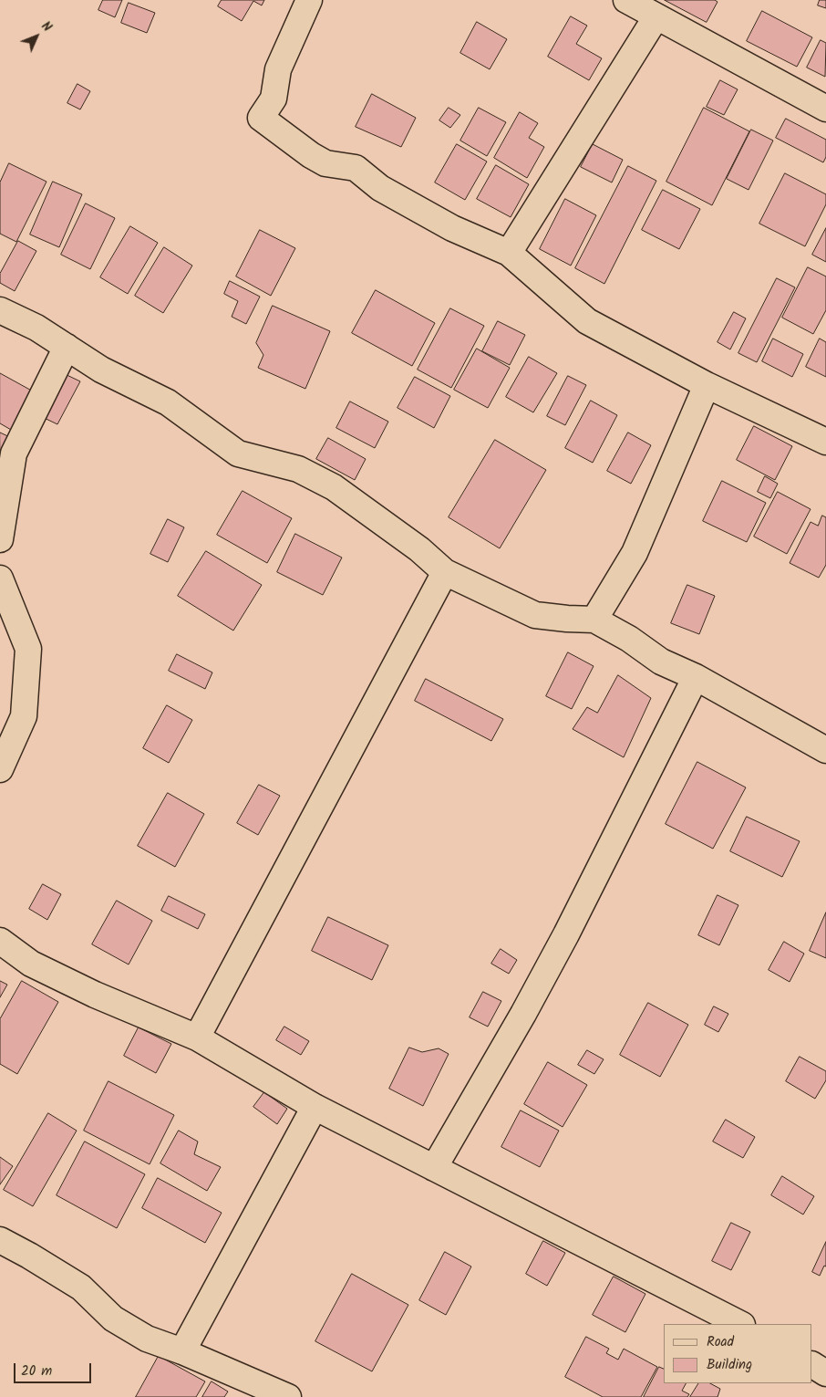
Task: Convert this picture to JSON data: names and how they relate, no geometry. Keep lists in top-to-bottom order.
{
  "legend": ["Road", "Building"],
  "scale_bar": "20 m",
  "north": "top right"
}
